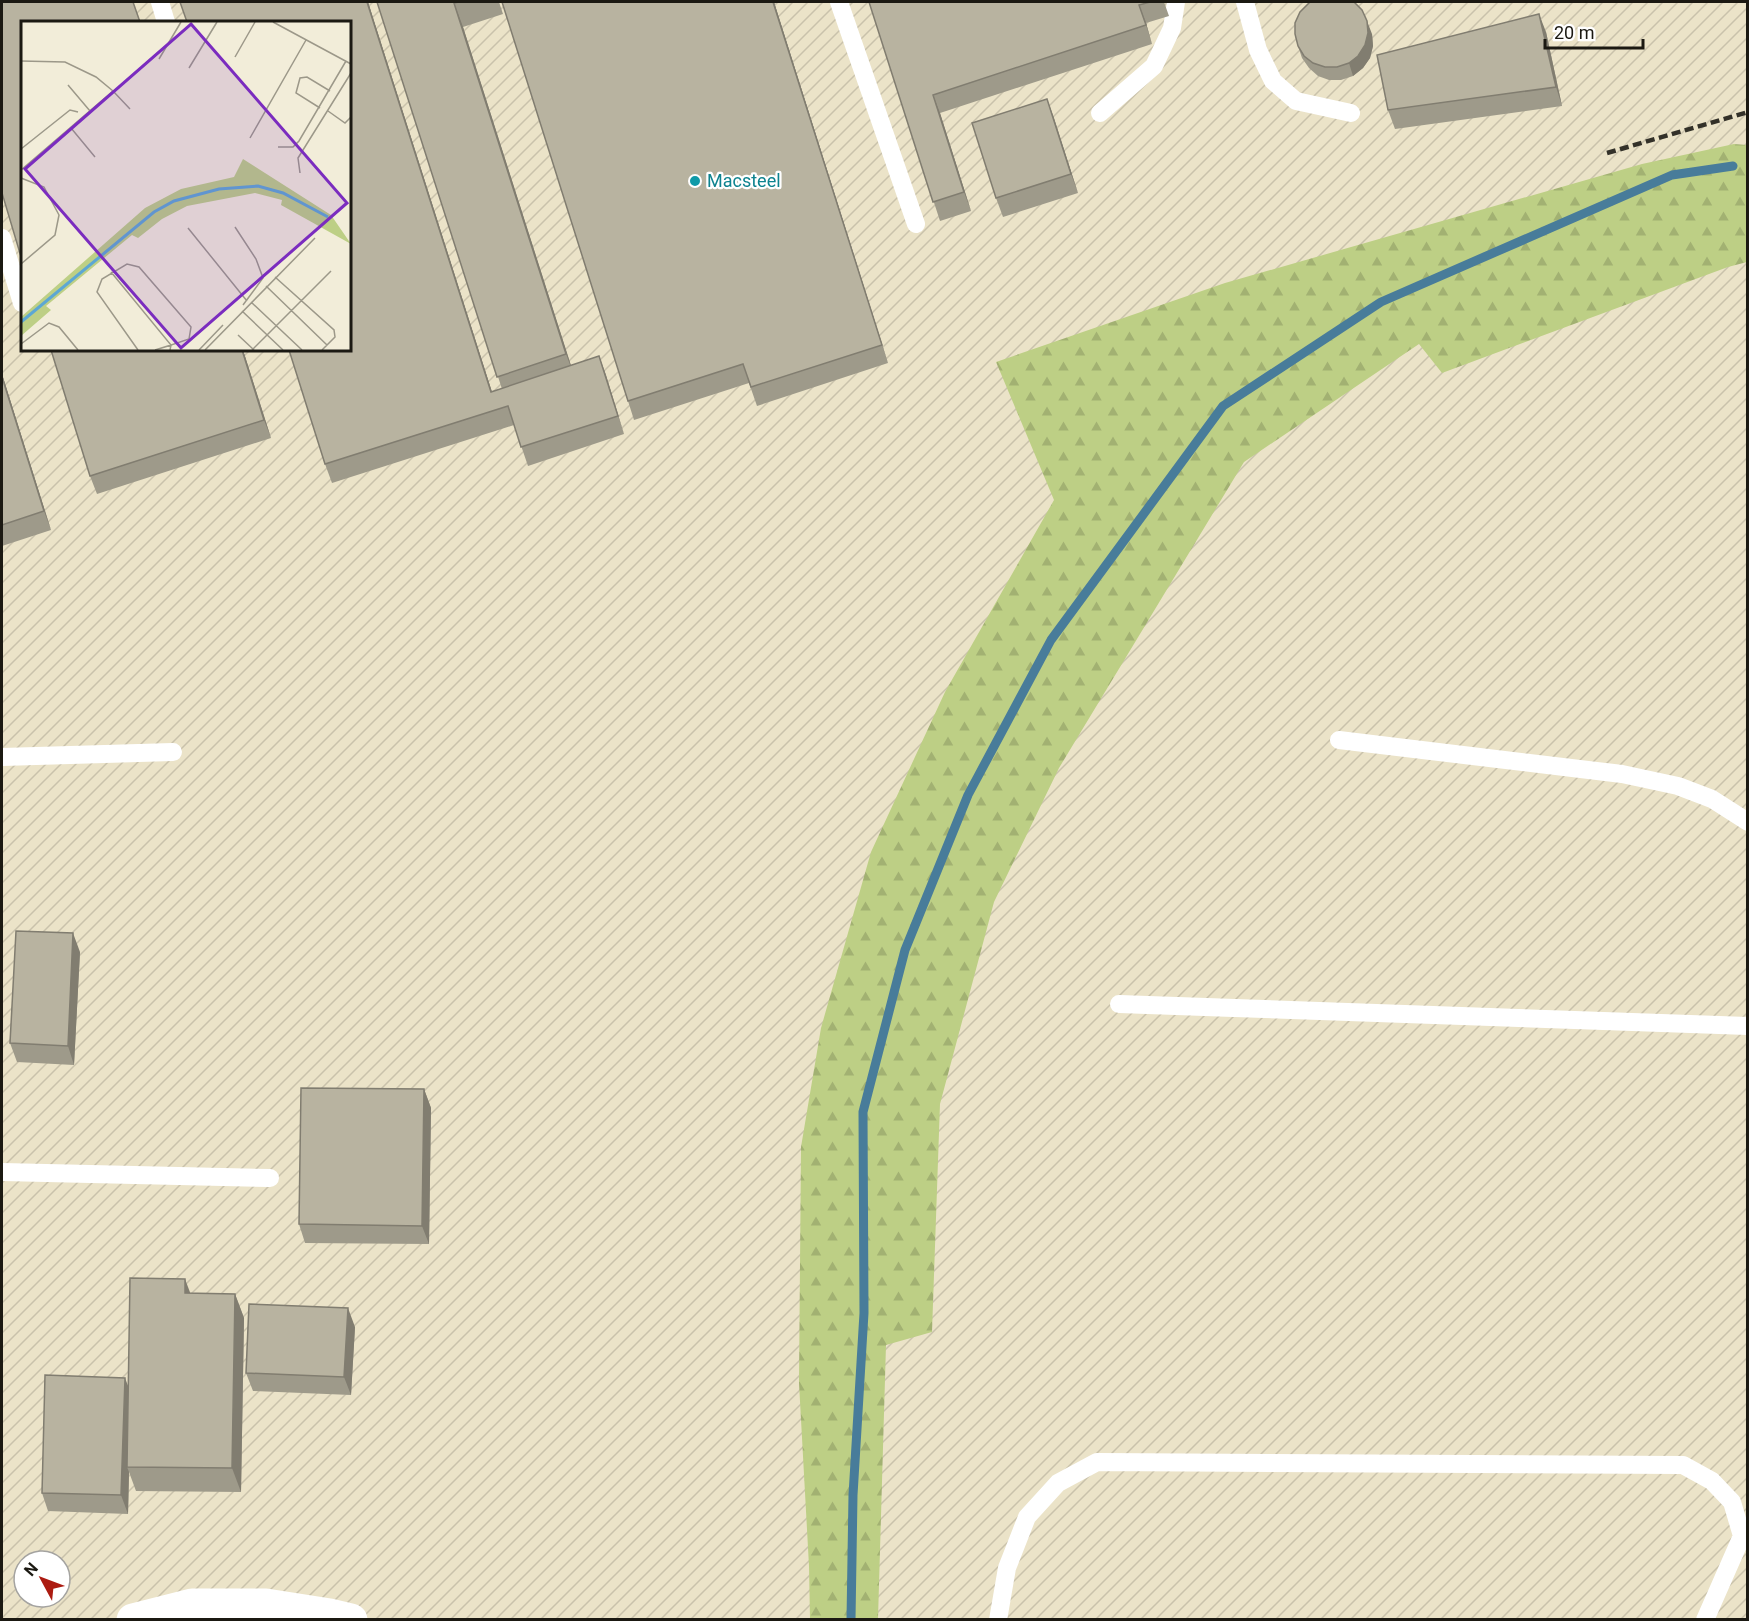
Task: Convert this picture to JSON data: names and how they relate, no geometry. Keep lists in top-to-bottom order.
{
  "places": ["Macsteel"],
  "scale_bar": "20 m",
  "north": "top left"
}
